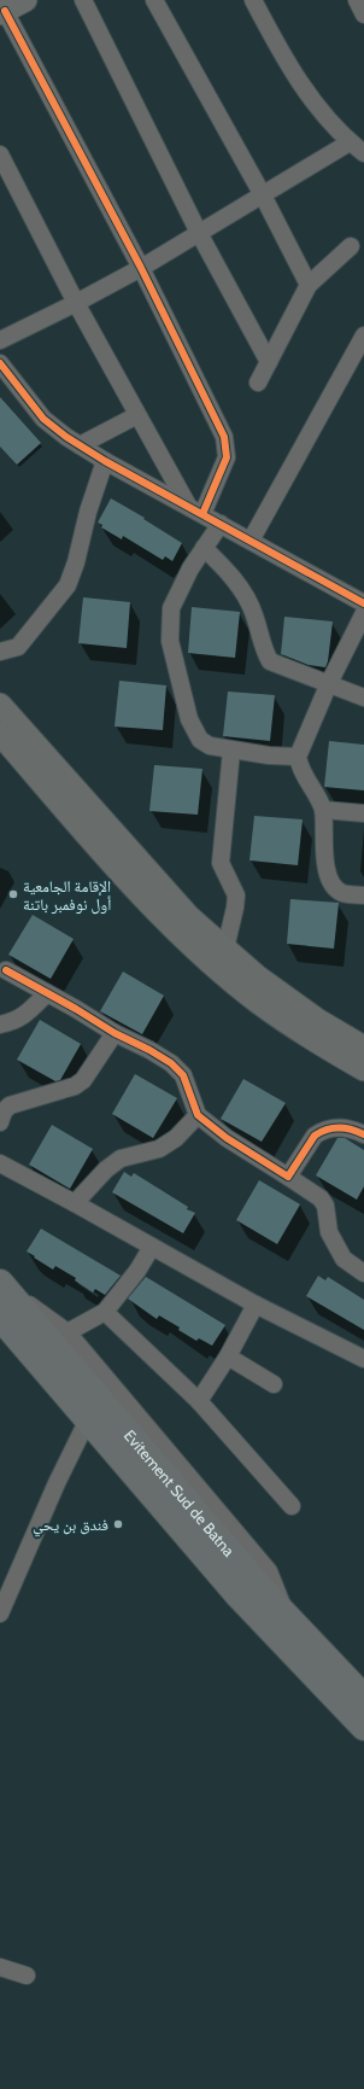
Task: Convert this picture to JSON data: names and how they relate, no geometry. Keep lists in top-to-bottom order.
{
  "streets": {
    "highway": ["Evitement Sud de Batna"]
  },
  "places": ["الإقامة الجامعية أول نوفمبر باتنة", "فندق بن يحي"]
}
